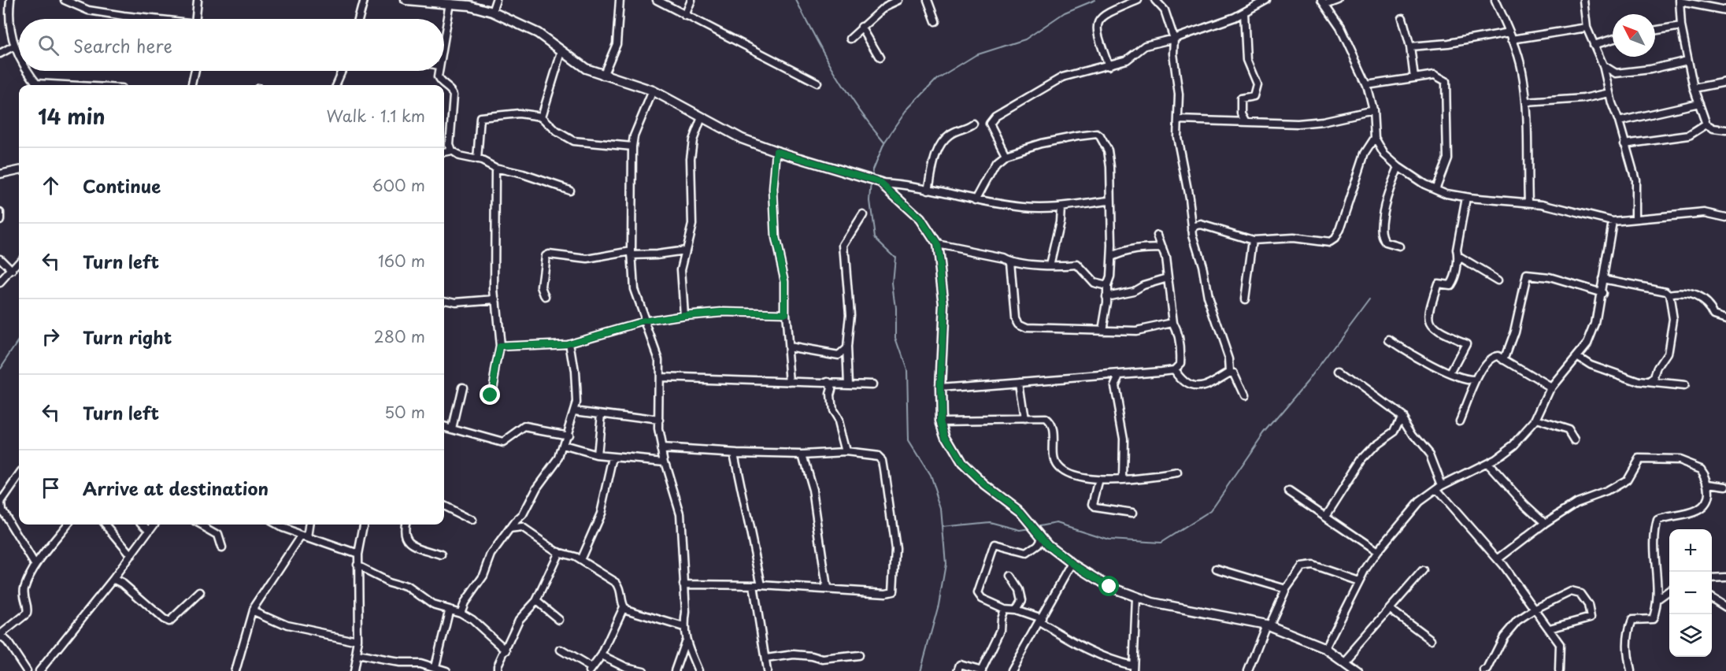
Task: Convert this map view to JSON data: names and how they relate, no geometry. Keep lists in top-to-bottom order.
{
  "north": "top left",
  "page": {
    "search": "Search here",
    "heading": ["14 min", "Walk · 1.1 km"],
    "list": [
      ["Continue", "600 m"],
      ["Turn left", "160 m"],
      ["Turn right", "280 m"],
      ["Turn left", "50 m"],
      "Arrive at destination"
    ],
    "map_buttons": ["+", "−"]
  }
}
